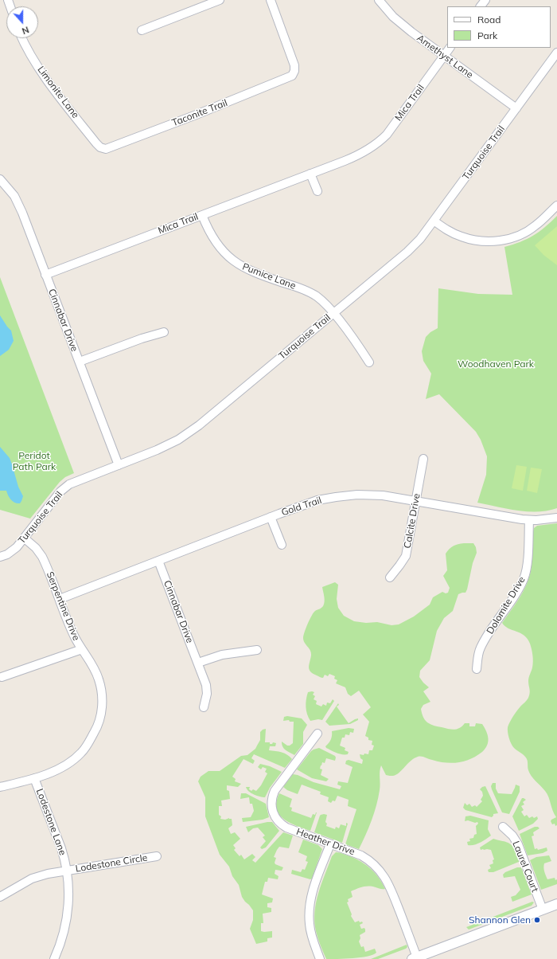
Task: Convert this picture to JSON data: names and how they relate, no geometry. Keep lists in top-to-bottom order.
{
  "streets": {
    "street": [
      "Amethyst Lane",
      "Limonite Lane",
      "Mica Trail",
      "Taconite Trail",
      "Turquoise Trail",
      "Pumice Lane",
      "Cinnabar Drive",
      "Gold Trail",
      "Calcite Drive",
      "Dolomite Drive",
      "Serpentine Drive",
      "Lodestone Lane",
      "Heather Drive",
      "Lodestone Circle",
      "Laurel Court"
    ]
  },
  "crossings": [
    ["Amethyst Lane", "Mica Trail"],
    ["Amethyst Lane", "Turquoise Trail"],
    ["Limonite Lane", "Taconite Trail"],
    ["Mica Trail", "Pumice Lane"],
    ["Mica Trail", "Cinnabar Drive"],
    ["Turquoise Trail", "Pumice Lane"],
    ["Turquoise Trail", "Cinnabar Drive"],
    ["Turquoise Trail", "Serpentine Drive"],
    ["Cinnabar Drive", "Gold Trail"],
    ["Gold Trail", "Calcite Drive"],
    ["Gold Trail", "Dolomite Drive"],
    ["Gold Trail", "Serpentine Drive"],
    ["Serpentine Drive", "Lodestone Lane"],
    ["Lodestone Lane", "Lodestone Circle"]
  ],
  "parks": ["Woodhaven Park", "Peridot Path Park"],
  "places": ["Shannon Glen"],
  "legend": ["Road", "Park"],
  "north": "bottom"
}
